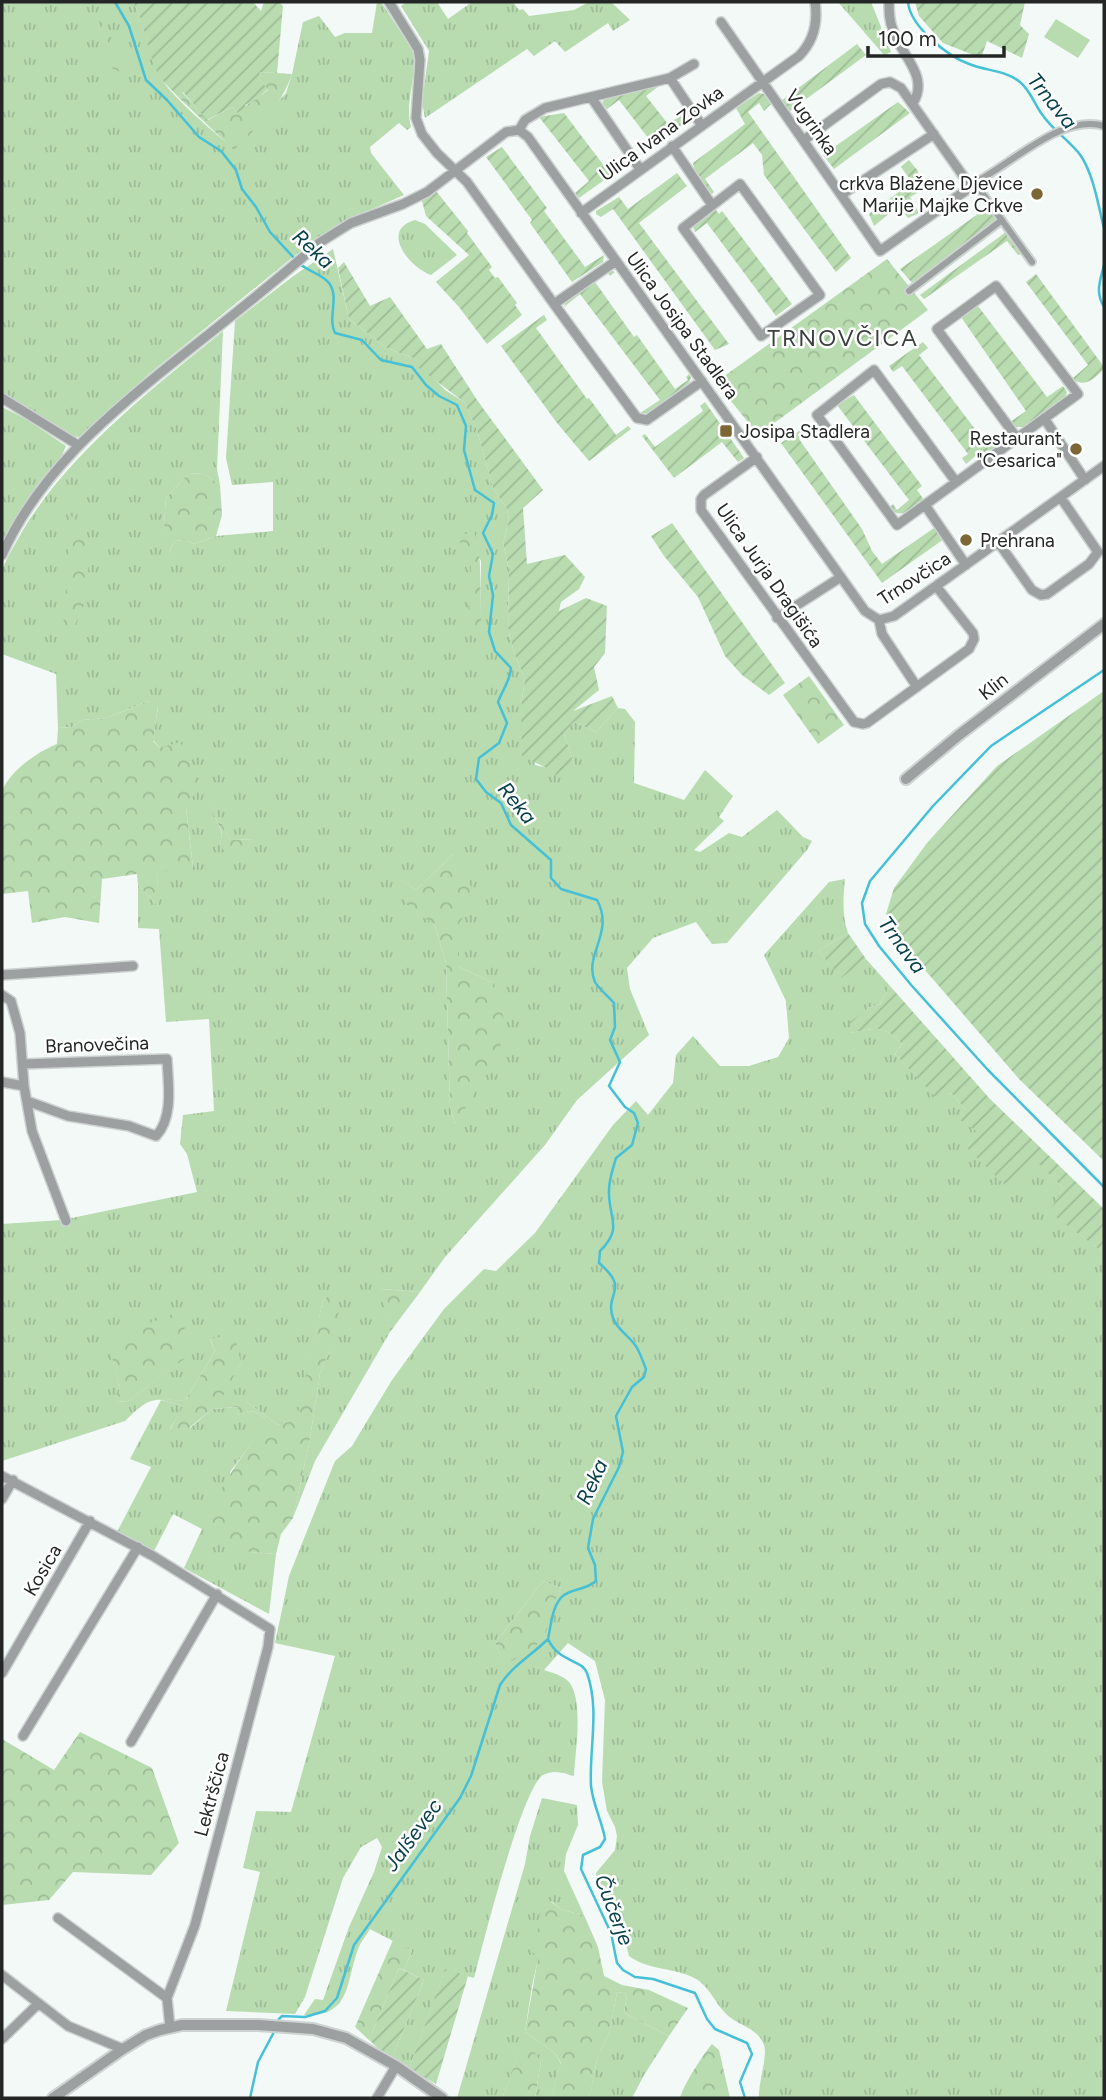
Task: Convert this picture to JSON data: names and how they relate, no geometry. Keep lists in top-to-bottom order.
{
  "streets": {
    "street": [
      "Vugrinka",
      "Ulica Ivana Zovka",
      "Ulica Josipa Stadlera",
      "Ulica Jurja Dragišića",
      "Trnovčica",
      "Klin",
      "Branovečina",
      "Kosica",
      "Lektrščica"
    ]
  },
  "crossings": [
    ["Vugrinka", "Ulica Ivana Zovka"],
    ["Ulica Ivana Zovka", "Ulica Josipa Stadlera"],
    ["Ulica Josipa Stadlera", "Ulica Jurja Dragišića"],
    ["Ulica Josipa Stadlera", "Trnovčica"],
    ["Kosica", "Lektrščica"]
  ],
  "districts": ["TRNOVČICA"],
  "water": [
    "Trnava",
    "Reka",
    "Jalševec",
    "Čučerje"
  ],
  "places": {
    "other": ["crkva Blažene Djevice Marije Majke Crkve", "Restaurant \"Cesarica\"", "Prehrana"],
    "transit": ["Josipa Stadlera"]
  },
  "scale_bar": "100 m"
}
